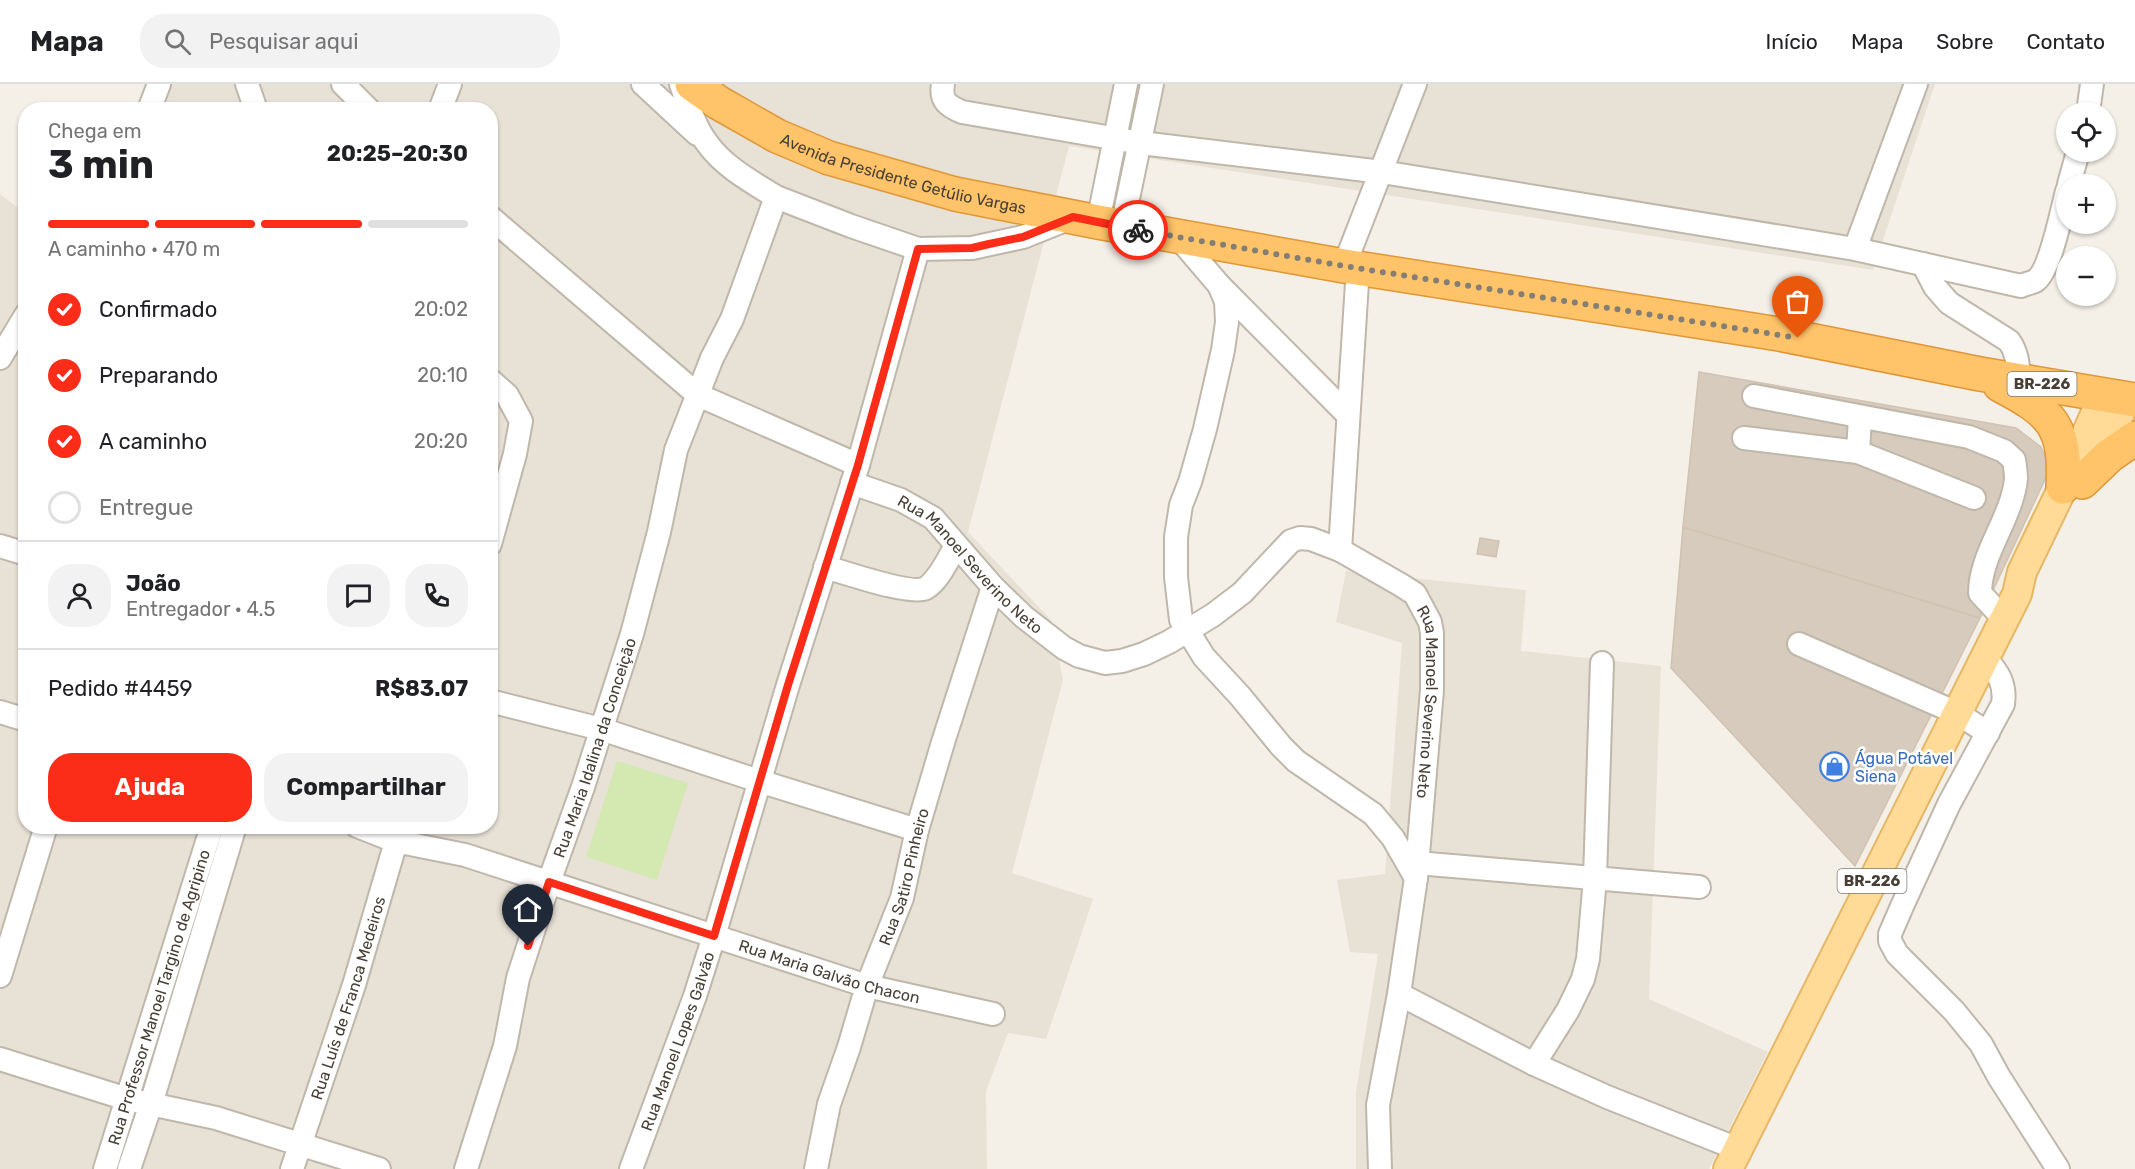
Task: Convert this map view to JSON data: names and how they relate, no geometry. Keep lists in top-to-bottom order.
{
  "streets": {
    "highway": ["Avenida Presidente Getúlio Vargas", "BR-226"],
    "street": [
      "Rua Manoel Severino Neto",
      "Rua Maria Idalina da Conceição",
      "Rua Satiro Pinheiro",
      "Rua Maria Galvão Chacon",
      "Rua Professor Manoel Targino de Agripino",
      "Rua Luís de Franca Medeiros",
      "Rua Manoel Lopes Galvão"
    ]
  },
  "crossings": [
    ["Avenida Presidente Getúlio Vargas", "BR-226"],
    ["Rua Manoel Severino Neto", "Rua Maria Idalina da Conceição"],
    ["Rua Manoel Severino Neto", "Rua Satiro Pinheiro"],
    ["Rua Manoel Severino Neto", "Rua Manoel Lopes Galvão"],
    ["Rua Maria Idalina da Conceição", "Rua Maria Galvão Chacon"],
    ["Rua Satiro Pinheiro", "Rua Maria Galvão Chacon"],
    ["Rua Maria Galvão Chacon", "Rua Luís de Franca Medeiros"],
    ["Rua Maria Galvão Chacon", "Rua Manoel Lopes Galvão"]
  ],
  "places": {
    "shop": ["Água Potável Siena"]
  },
  "page": {
    "header": "Mapa",
    "search": "Pesquisar aqui",
    "nav": [
      "Início",
      "Mapa",
      "Sobre",
      "Contato"
    ],
    "map_buttons": ["+", "−"],
    "heading": ["3 min", "Chega em", "20:25–20:30"],
    "panel": [
      "João",
      "Entregador · 4.5",
      "Pedido #4459",
      "R$83.07"
    ],
    "bar": "A caminho · 470 m",
    "list": [
      ["Confirmado", "20:02"],
      ["Preparando", "20:10"],
      ["A caminho", "20:20"],
      "Entregue"
    ],
    "buttons": ["Ajuda", "Compartilhar"]
  }
}
